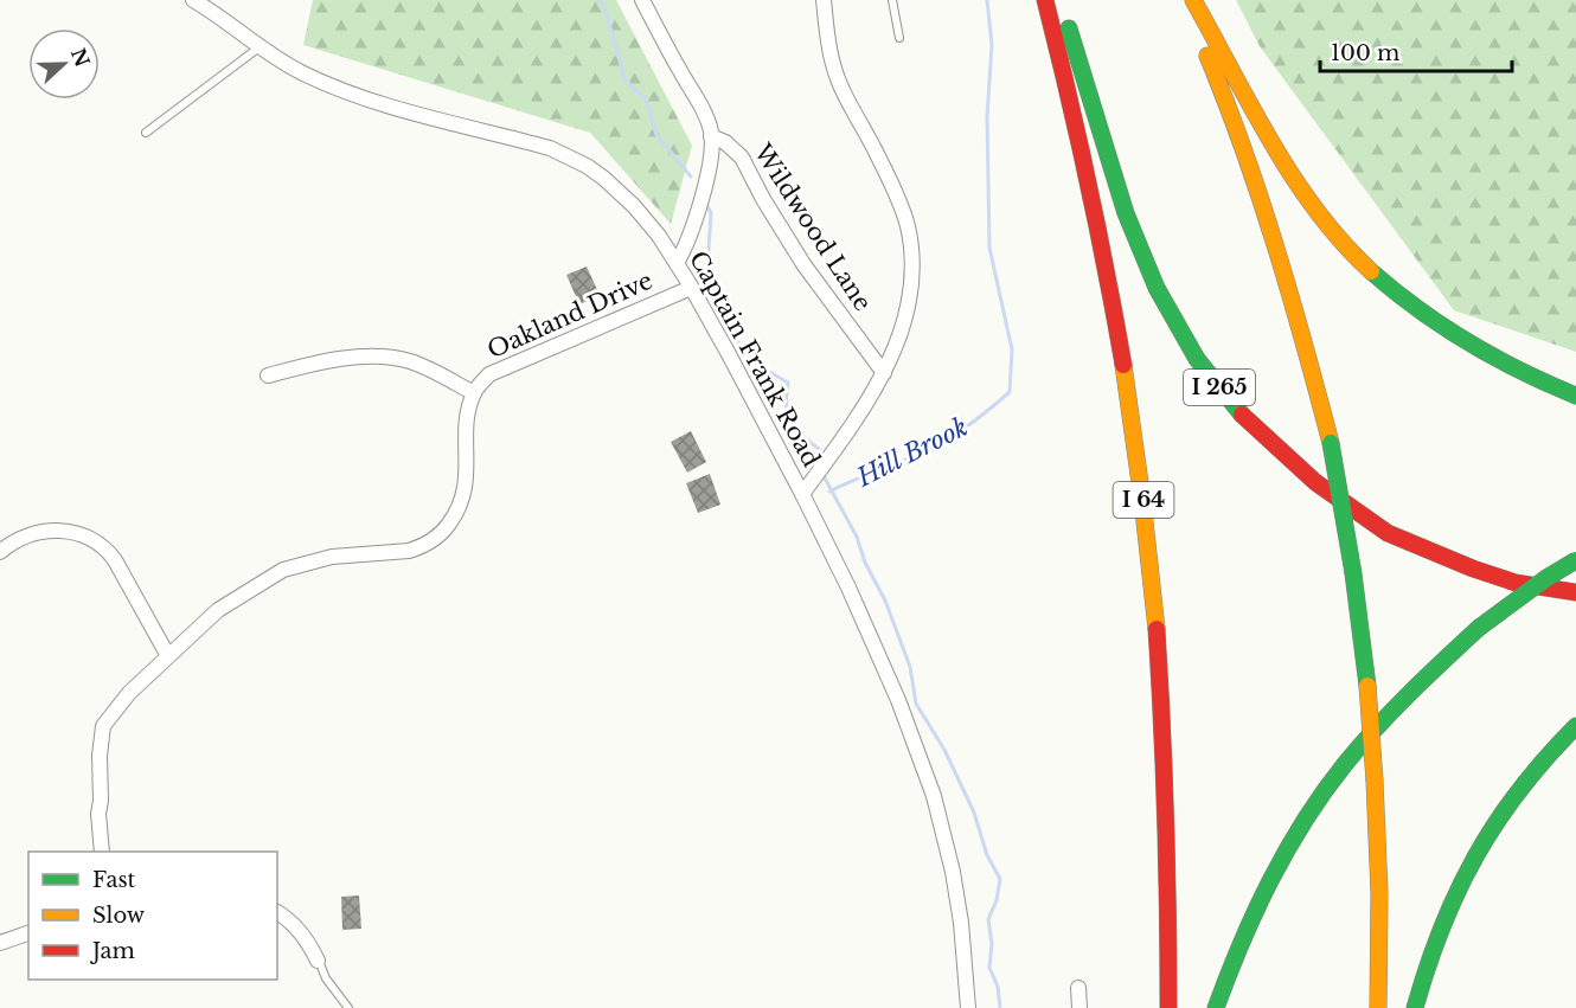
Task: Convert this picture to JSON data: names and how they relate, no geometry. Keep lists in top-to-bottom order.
{
  "streets": {
    "highway": ["I 265", "I 64"],
    "street": ["Wildwood Lane", "Oakland Drive", "Captain Frank Road"]
  },
  "crossings": [
    ["Oakland Drive", "Captain Frank Road"]
  ],
  "water": ["Hill Brook"],
  "legend": ["Fast", "Slow", "Jam"],
  "scale_bar": "100 m",
  "north": "right"
}
